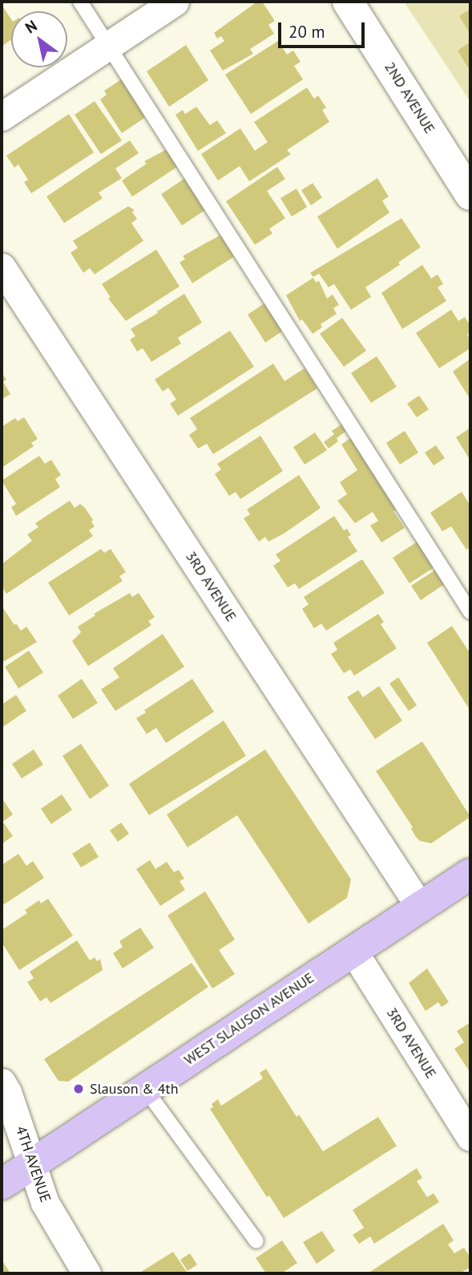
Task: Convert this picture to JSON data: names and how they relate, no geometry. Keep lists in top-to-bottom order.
{
  "streets": {
    "main road": ["WEST SLAUSON AVENUE"],
    "street": ["2ND AVENUE", "3RD AVENUE", "4TH AVENUE"]
  },
  "crossings": [
    ["3RD AVENUE", "WEST SLAUSON AVENUE"],
    ["WEST SLAUSON AVENUE", "4TH AVENUE"]
  ],
  "places": ["Slauson & 4th"],
  "scale_bar": "20 m",
  "north": "top left"
}
